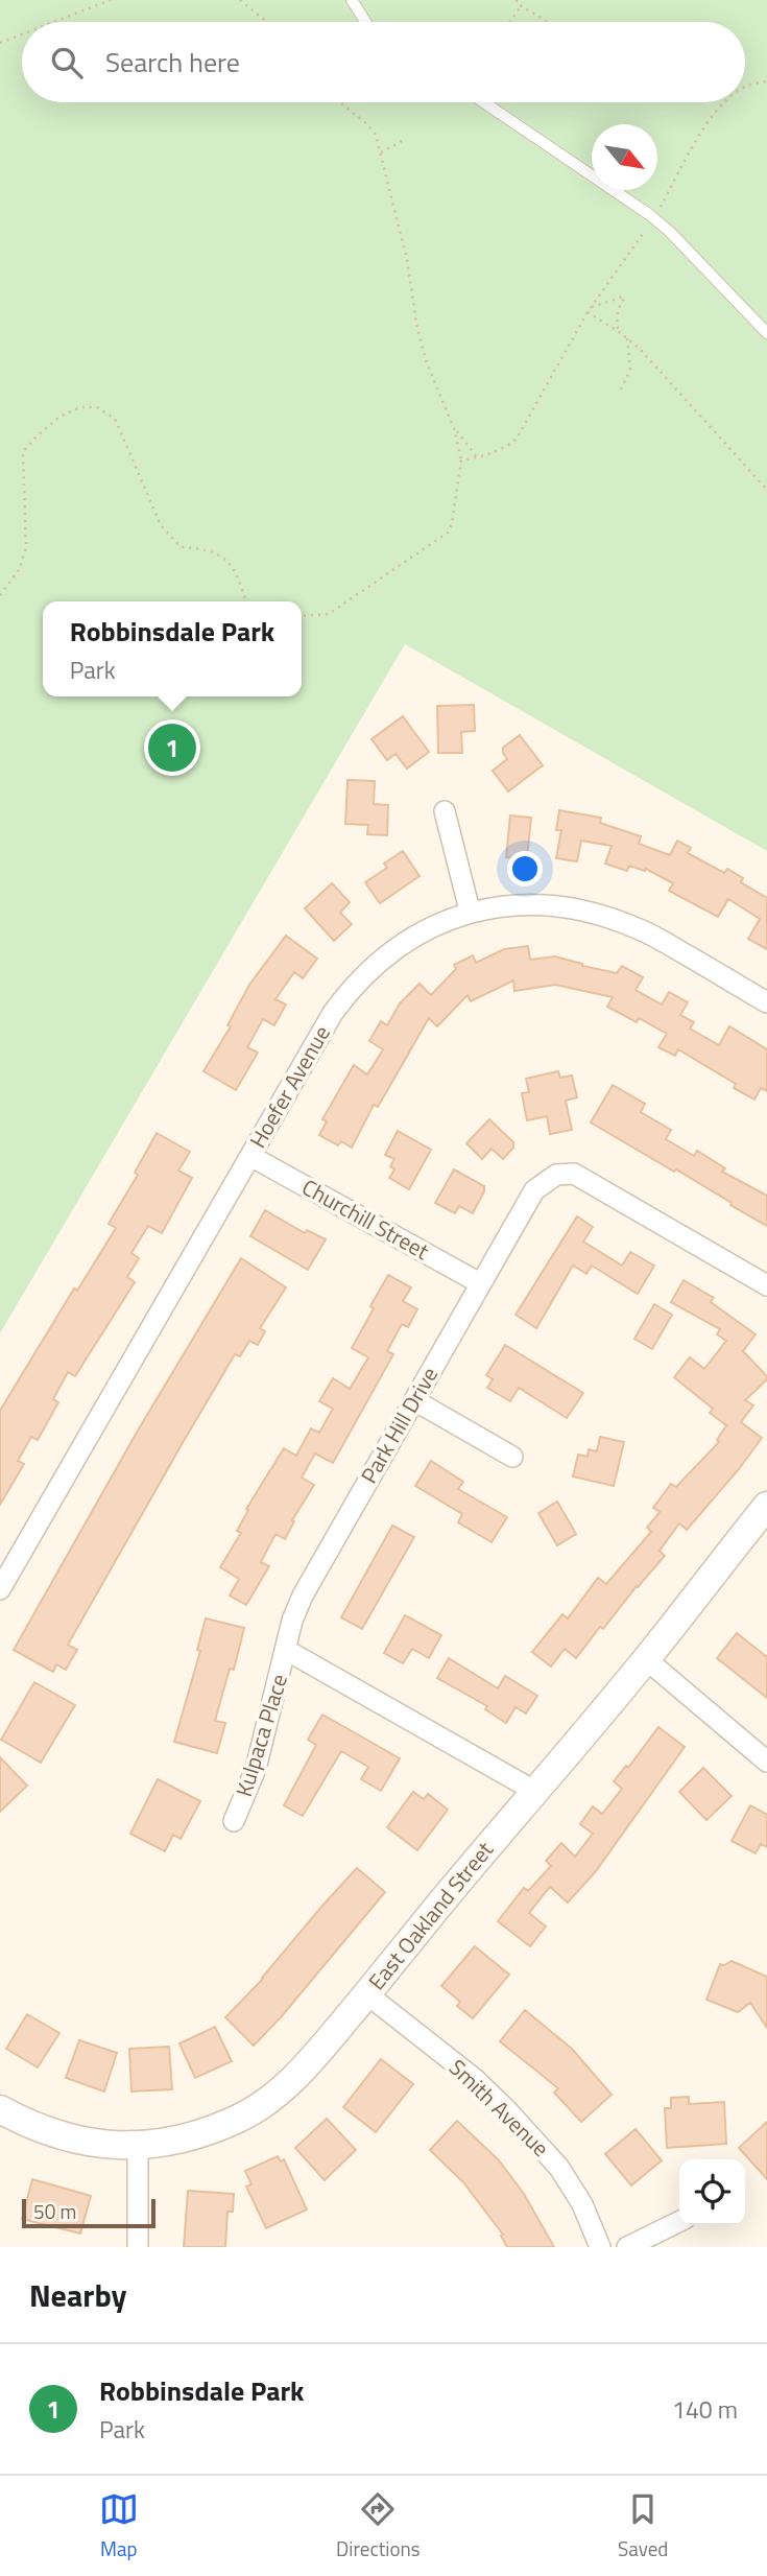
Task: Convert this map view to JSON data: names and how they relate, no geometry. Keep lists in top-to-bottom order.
{
  "streets": {
    "street": [
      "Hoefer Avenue",
      "Churchill Street",
      "Park Hill Drive",
      "Kulpaca Place",
      "East Oakland Street",
      "Smith Avenue"
    ]
  },
  "crossings": [
    ["Hoefer Avenue", "Churchill Street"],
    ["Churchill Street", "Park Hill Drive"],
    ["Park Hill Drive", "Kulpaca Place"],
    ["East Oakland Street", "Smith Avenue"]
  ],
  "scale_bar": "50 m",
  "north": "bottom right",
  "page": {
    "search": "Search here",
    "popup": ["Robbinsdale Park", "Park"],
    "pins": "1",
    "scale": "50 m",
    "heading": "Nearby",
    "list": [
      {
        "mark": "1",
        "name": "Robbinsdale Park",
        "note": "Park",
        "value": "140 m"
      }
    ],
    "nav": ["Map", "Directions", "Saved"]
  }
}
